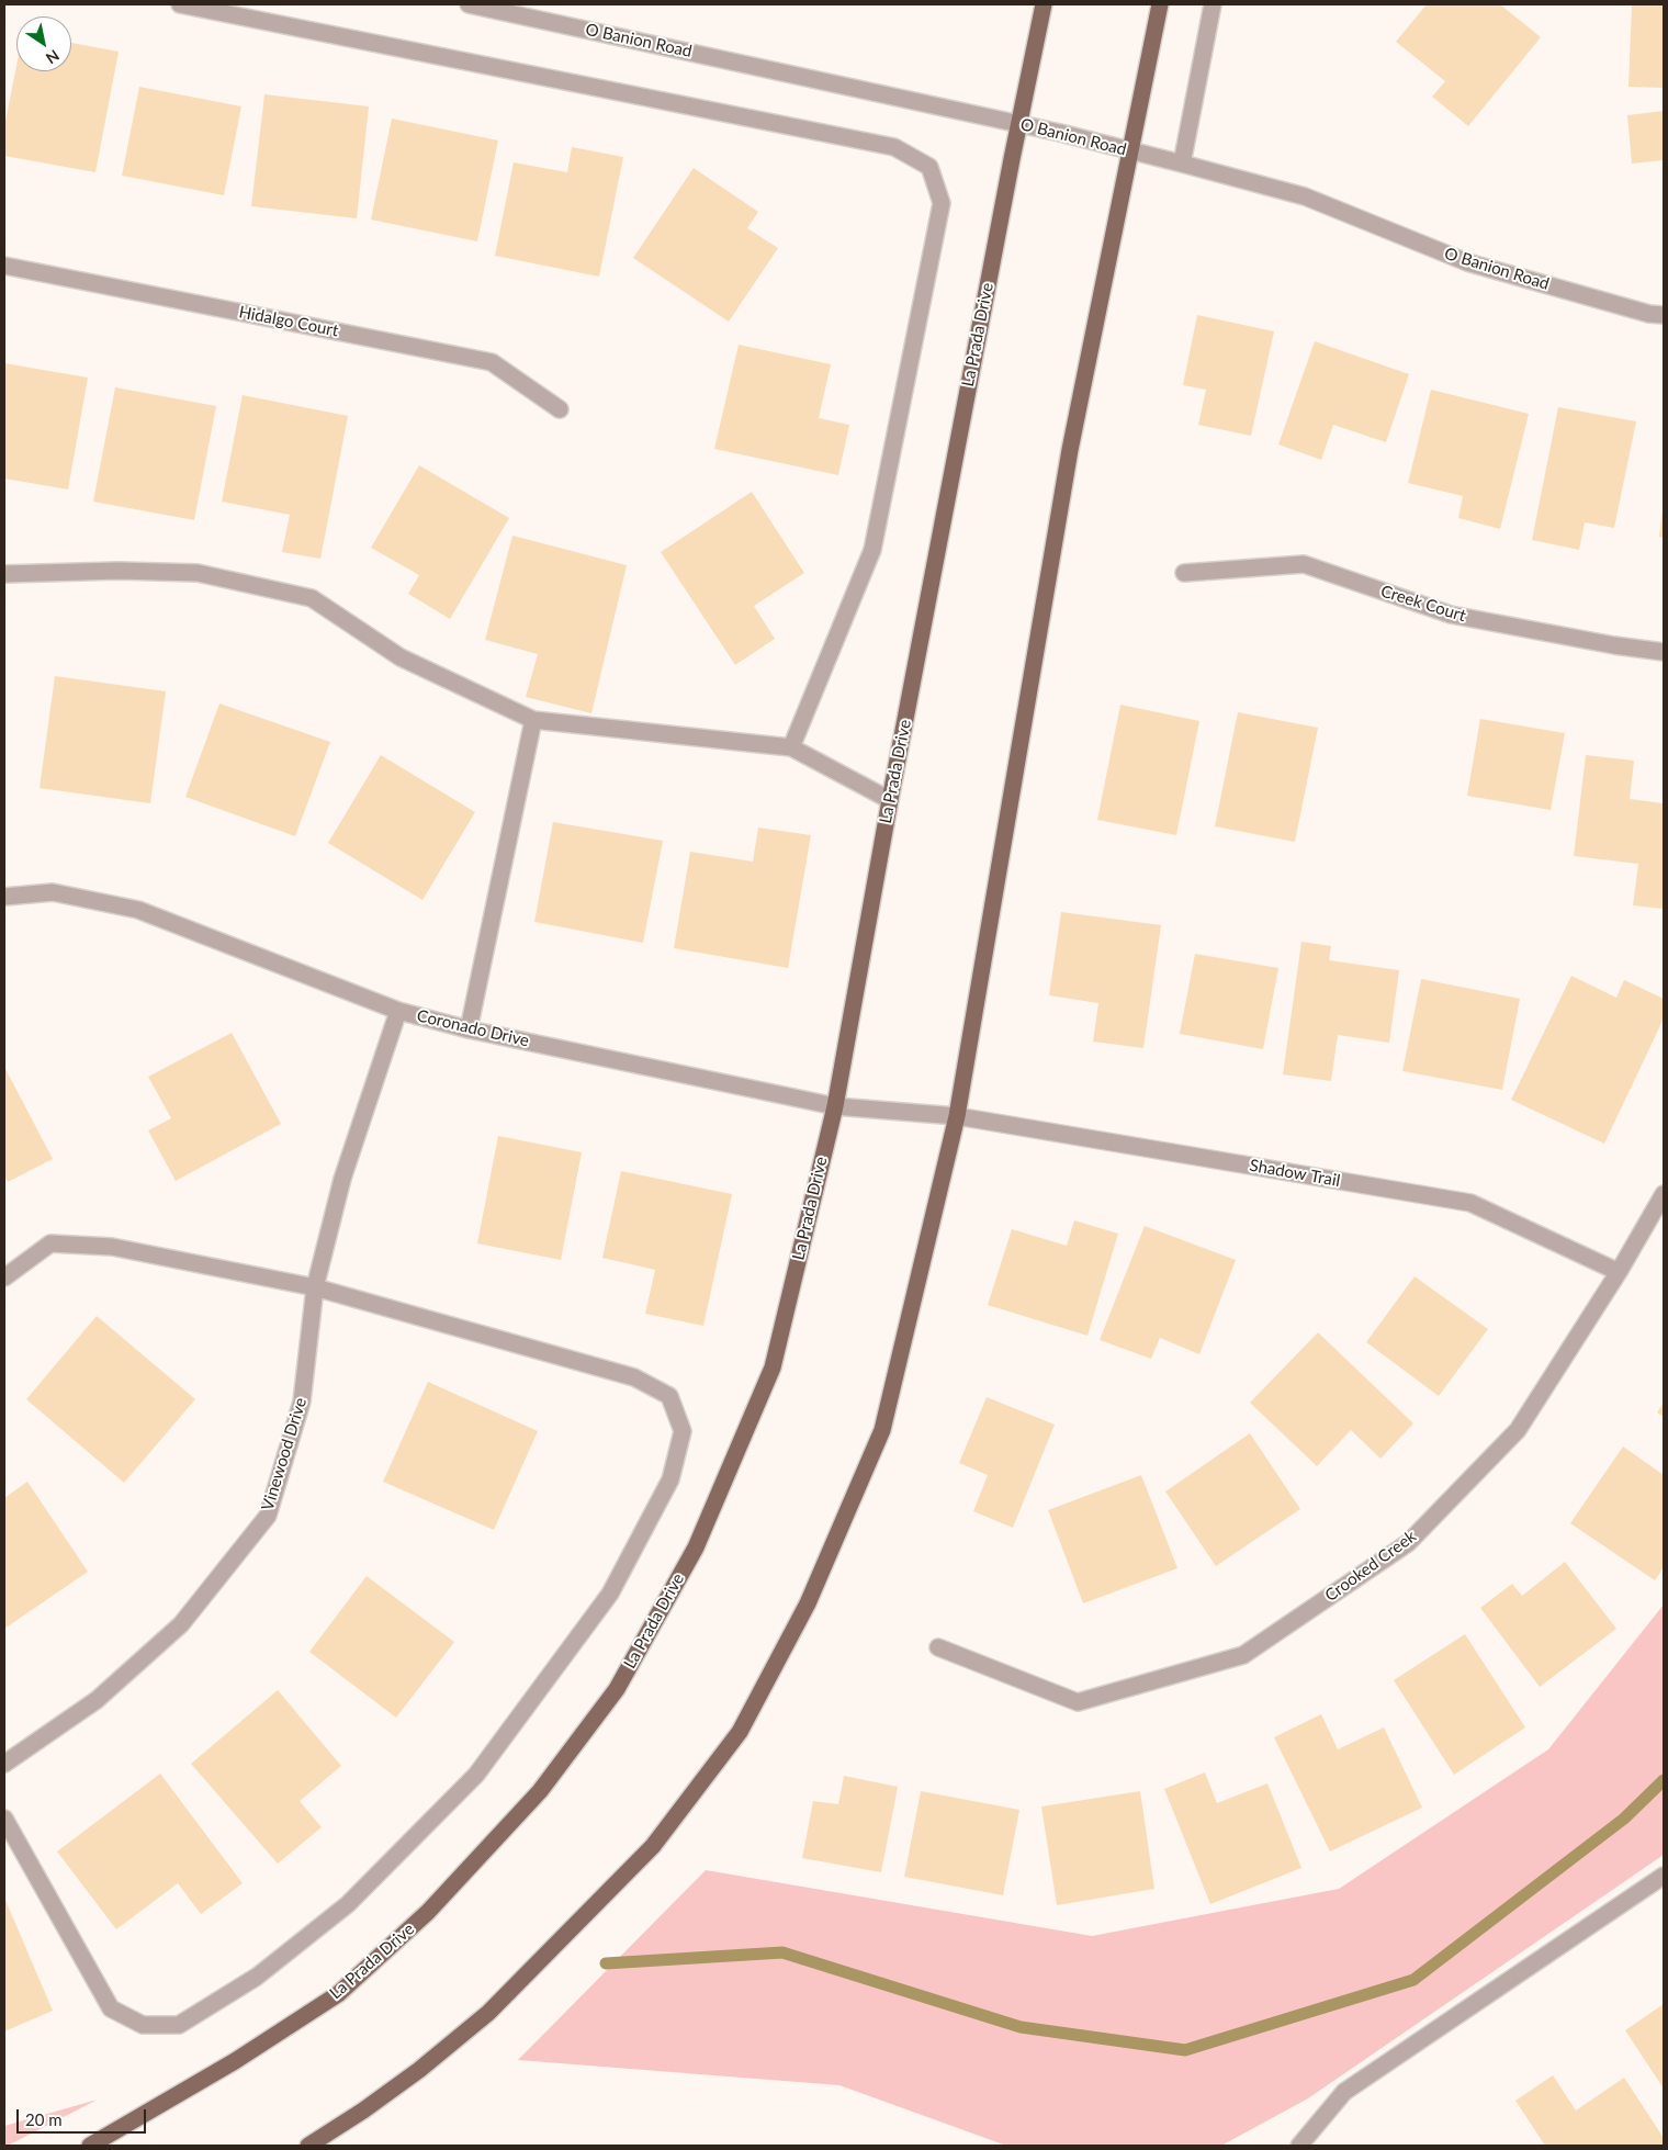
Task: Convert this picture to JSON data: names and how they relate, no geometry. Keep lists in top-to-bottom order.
{
  "streets": {
    "main road": ["La Prada Drive"],
    "street": [
      "O Banion Road",
      "Hidalgo Court",
      "Creek Court",
      "Coronado Drive",
      "Shadow Trail",
      "Vinewood Drive",
      "Crooked Creek"
    ]
  },
  "crossings": [
    ["O Banion Road", "La Prada Drive"],
    ["La Prada Drive", "Coronado Drive"],
    ["Coronado Drive", "Shadow Trail"],
    ["Coronado Drive", "Vinewood Drive"],
    ["Shadow Trail", "Crooked Creek"]
  ],
  "scale_bar": "20 m",
  "north": "bottom right"
}
